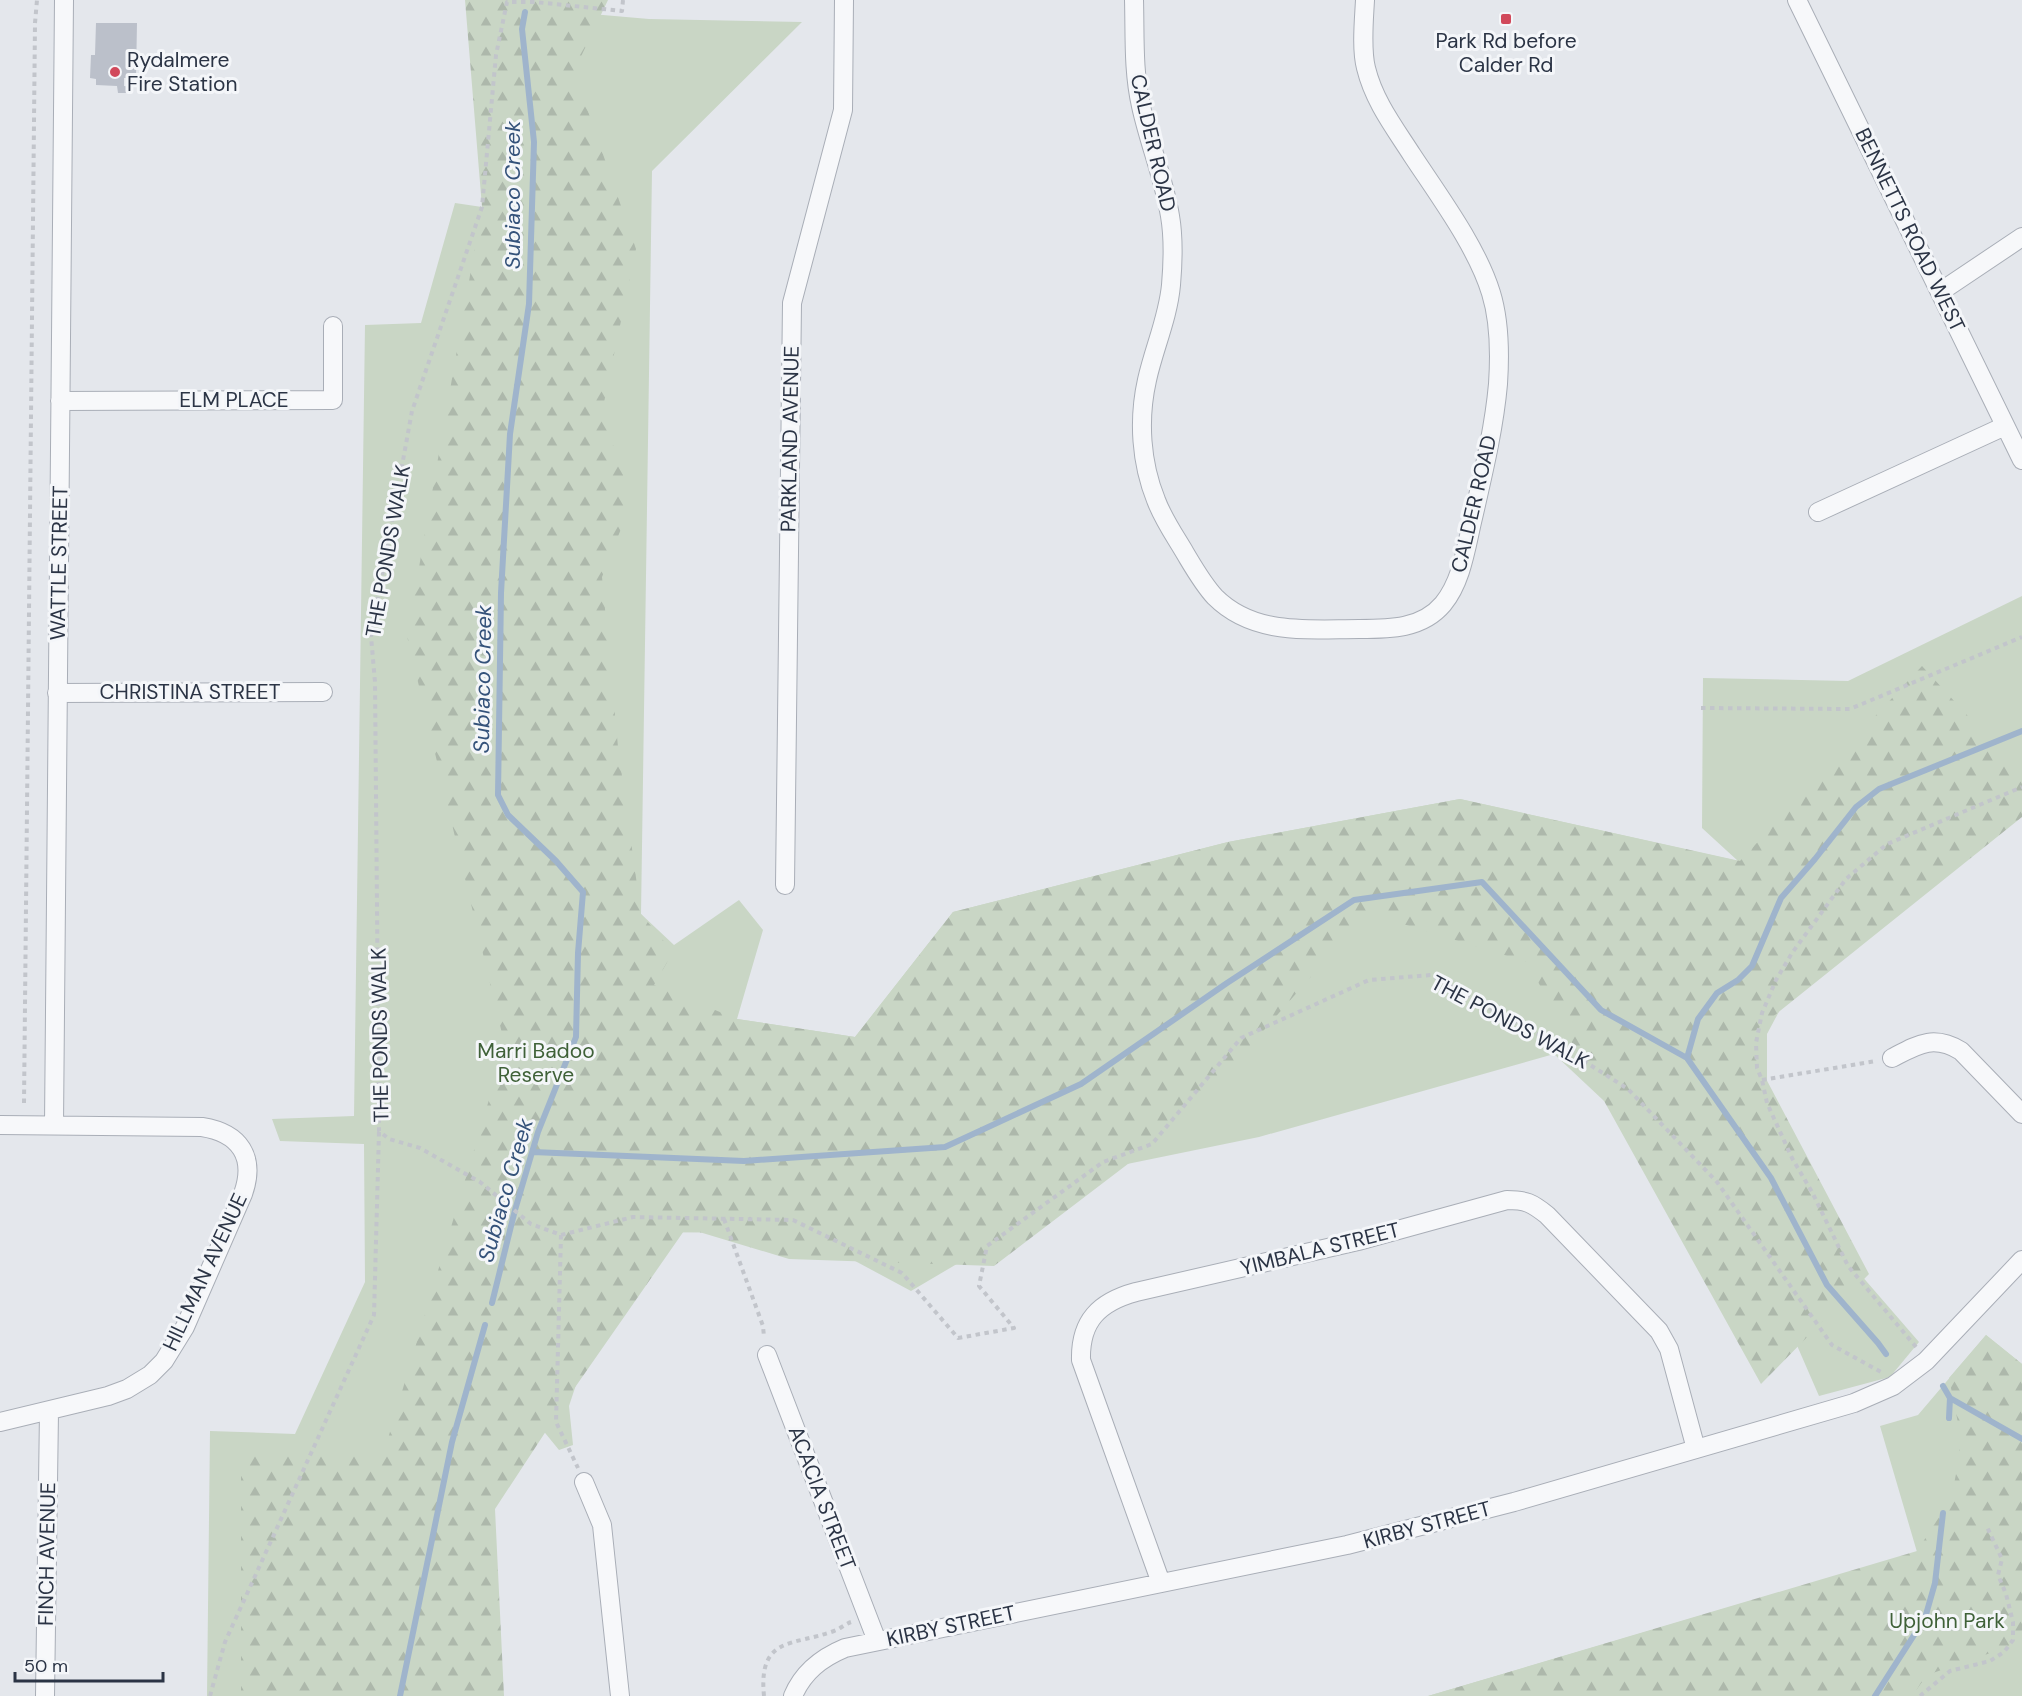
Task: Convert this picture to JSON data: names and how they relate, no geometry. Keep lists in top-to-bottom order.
{
  "streets": {
    "street": [
      "CALDER ROAD",
      "BENNETTS ROAD WEST",
      "ELM PLACE",
      "PARKLAND AVENUE",
      "WATTLE STREET",
      "CHRISTINA STREET",
      "YIMBALA STREET",
      "HILLMAN AVENUE",
      "ACACIA STREET",
      "KIRBY STREET",
      "FINCH AVENUE"
    ],
    "path": ["THE PONDS WALK"]
  },
  "crossings": [
    ["ELM PLACE", "WATTLE STREET"],
    ["WATTLE STREET", "CHRISTINA STREET"],
    ["WATTLE STREET", "HILLMAN AVENUE"],
    ["YIMBALA STREET", "KIRBY STREET"],
    ["HILLMAN AVENUE", "FINCH AVENUE"],
    ["ACACIA STREET", "KIRBY STREET"]
  ],
  "water": ["Subiaco Creek"],
  "parks": ["Marri Badoo Reserve", "Upjohn Park"],
  "places": {
    "transit": ["Park Rd before Calder Rd"],
    "other": ["Rydalmere Fire Station"]
  },
  "scale_bar": "50 m"
}
